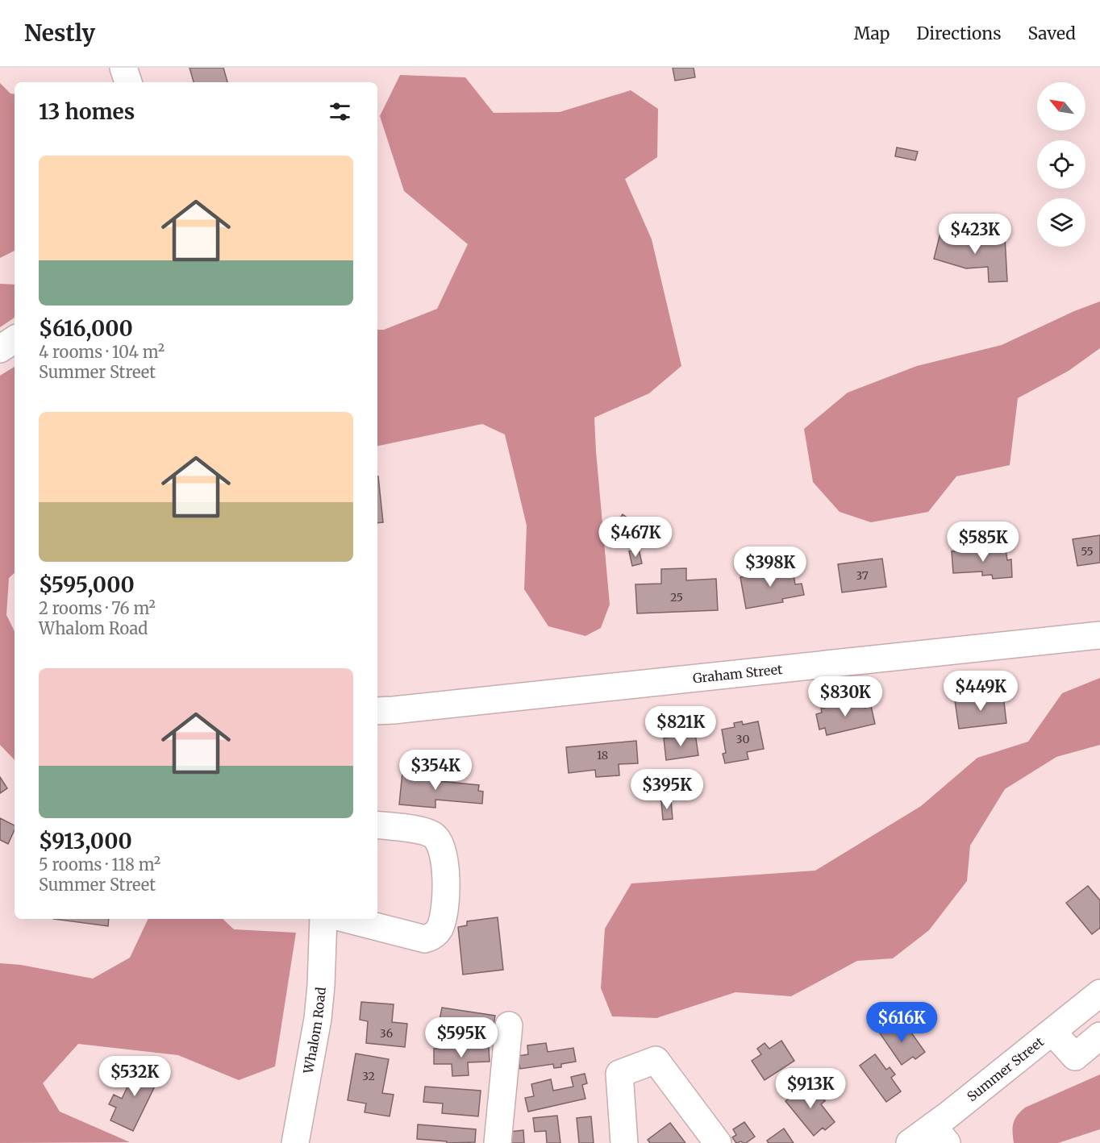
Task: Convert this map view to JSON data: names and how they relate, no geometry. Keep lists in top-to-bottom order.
{
  "streets": {
    "street": ["Graham Street", "Whalom Road", "Summer Street"]
  },
  "house_numbers": [
    "55",
    "37",
    "25",
    "30",
    "18",
    "36",
    "32"
  ],
  "north": "top left",
  "page": {
    "header": "Nestly",
    "nav": ["Map", "Directions", "Saved"],
    "heading": "13 homes",
    "list": [
      {
        "name": "$616,000",
        "note": "4 rooms · 104 m² · Summer Street"
      },
      {
        "name": "$595,000",
        "note": "2 rooms · 76 m² · Whalom Road"
      },
      {
        "name": "$913,000",
        "note": "5 rooms · 118 m² · Summer Street"
      }
    ],
    "price": [
      "$423K",
      "$467K",
      "$585K",
      "$398K",
      "$449K",
      "$830K",
      "$821K",
      "$354K",
      "$395K",
      "$616K",
      "$595K",
      "$532K",
      "$913K"
    ]
  }
}
